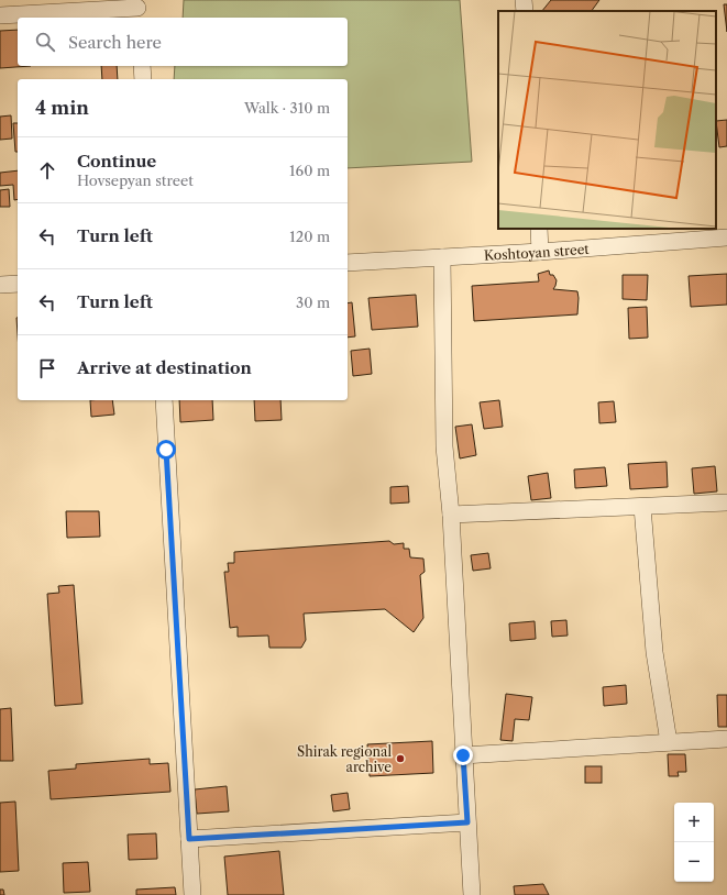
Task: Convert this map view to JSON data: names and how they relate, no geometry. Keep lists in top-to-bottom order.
{
  "streets": {
    "street": ["Koshtoyan street"]
  },
  "places": ["Shirak regional archive"],
  "page": {
    "search": "Search here",
    "heading": ["4 min", "Walk · 310 m"],
    "list": [
      ["Continue", "Hovsepyan street", "160 m"],
      ["Turn left", "120 m"],
      ["Turn left", "30 m"],
      "Arrive at destination"
    ],
    "map_buttons": ["+", "−"]
  }
}
